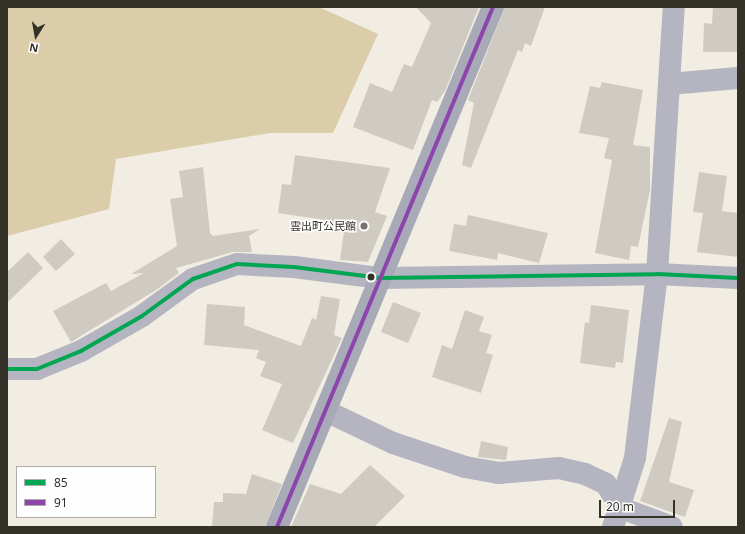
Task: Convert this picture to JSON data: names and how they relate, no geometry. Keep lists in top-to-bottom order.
{
  "places": ["雲出町公民館"],
  "lines": ["transit line 91", "transit line 85"],
  "legend": ["85", "91"],
  "scale_bar": "20 m",
  "north": "bottom"
}
